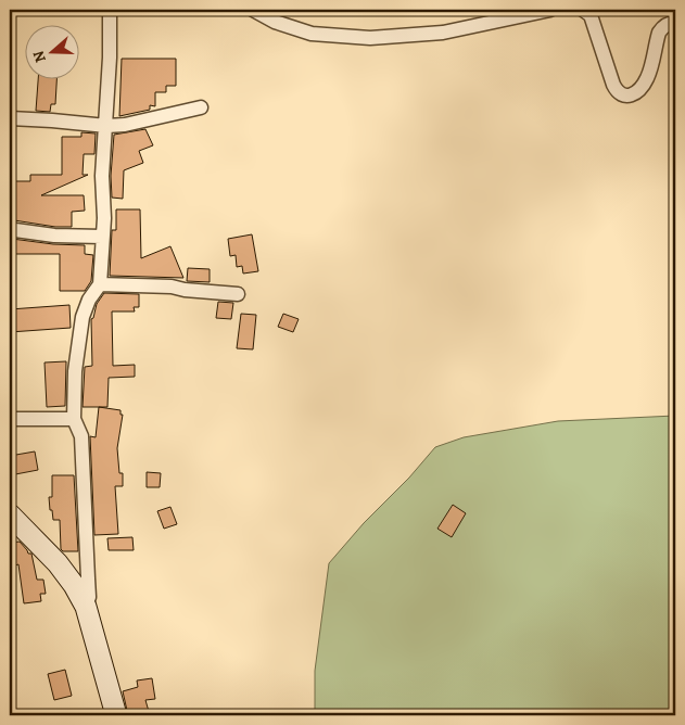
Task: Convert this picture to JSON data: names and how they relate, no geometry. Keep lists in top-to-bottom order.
{
  "north": "left"
}
